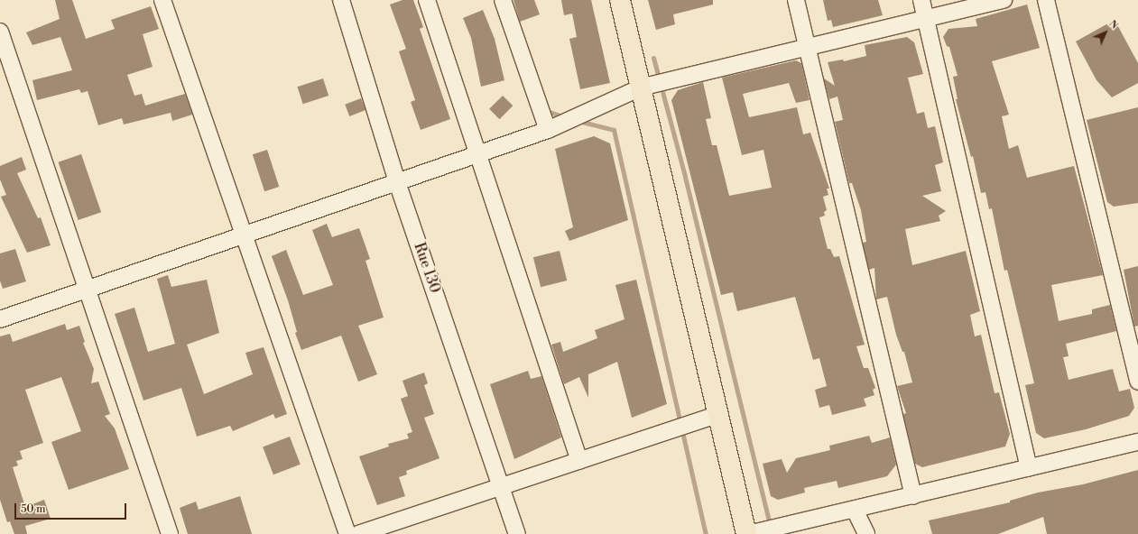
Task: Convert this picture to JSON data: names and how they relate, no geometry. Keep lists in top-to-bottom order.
{
  "streets": {
    "street": ["Rue 130"]
  },
  "scale_bar": "50 m",
  "north": "top right"
}
